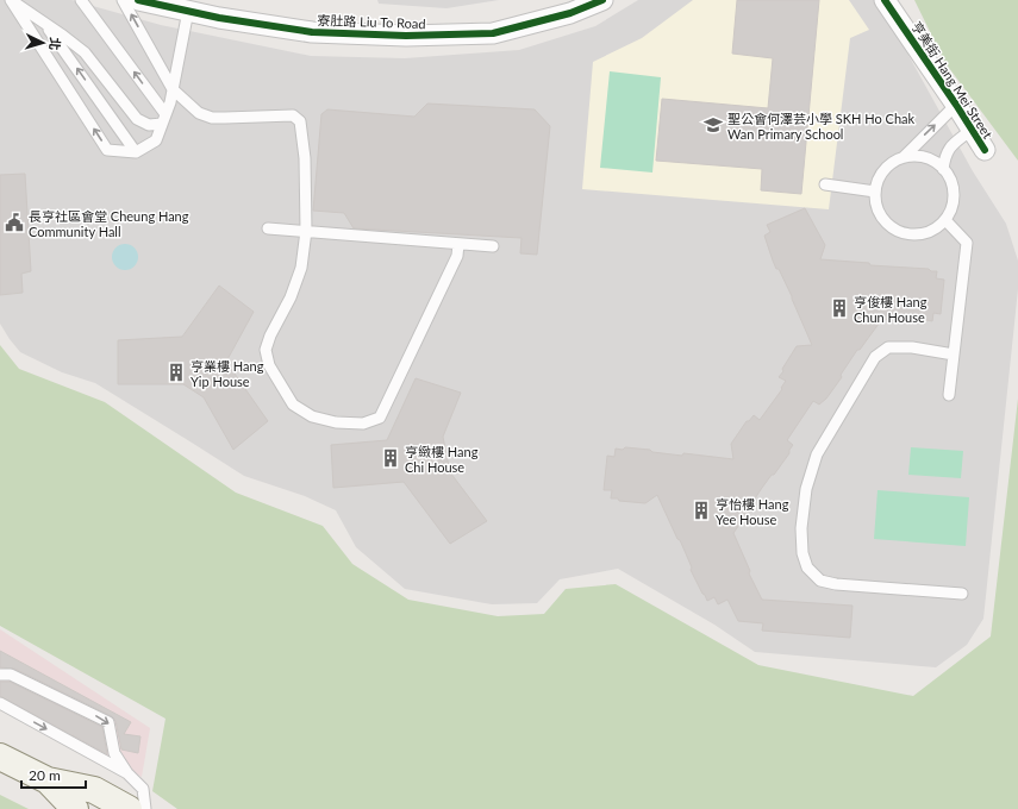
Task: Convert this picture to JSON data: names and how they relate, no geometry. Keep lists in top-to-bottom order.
{
  "streets": {
    "street": ["寮肚路 Liu To Road", "亨美街 Hang Mei Street"]
  },
  "places": {
    "school or university": ["聖公會何澤芸小學 SKH Ho Chak Wan Primary School"],
    "public building": ["長亨社區會堂 Cheung Hang Community Hall"],
    "building": [
      "亨俊樓 Hang Chun House",
      "亨業樓 Hang Yip House",
      "亨緻樓 Hang Chi House",
      "亨怡樓 Hang Yee House"
    ]
  },
  "scale_bar": "20 m",
  "north": "right"
}
